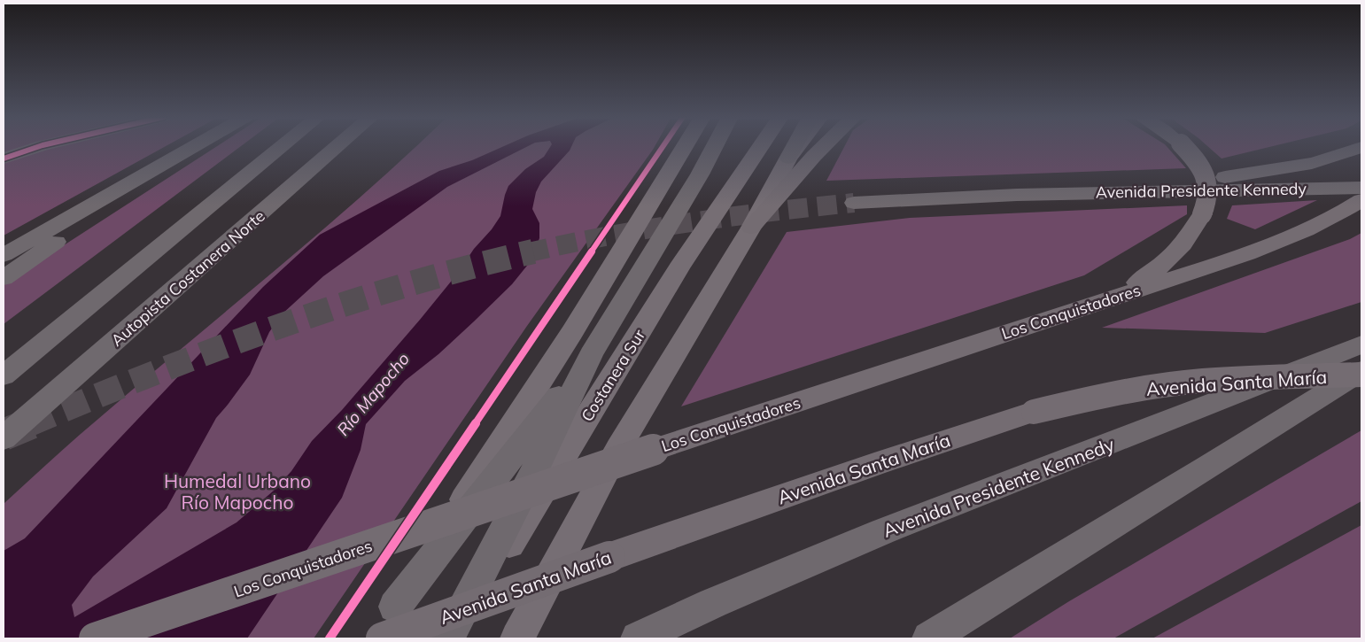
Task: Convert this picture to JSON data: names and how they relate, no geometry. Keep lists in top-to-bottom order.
{
  "streets": {
    "highway": ["Avenida Presidente Kennedy", "Autopista Costanera Norte"],
    "main road": ["Los Conquistadores", "Costanera Sur", "Avenida Santa María"]
  },
  "water": ["Río Mapocho"],
  "parks": ["Humedal Urbano Río Mapocho"]
}
